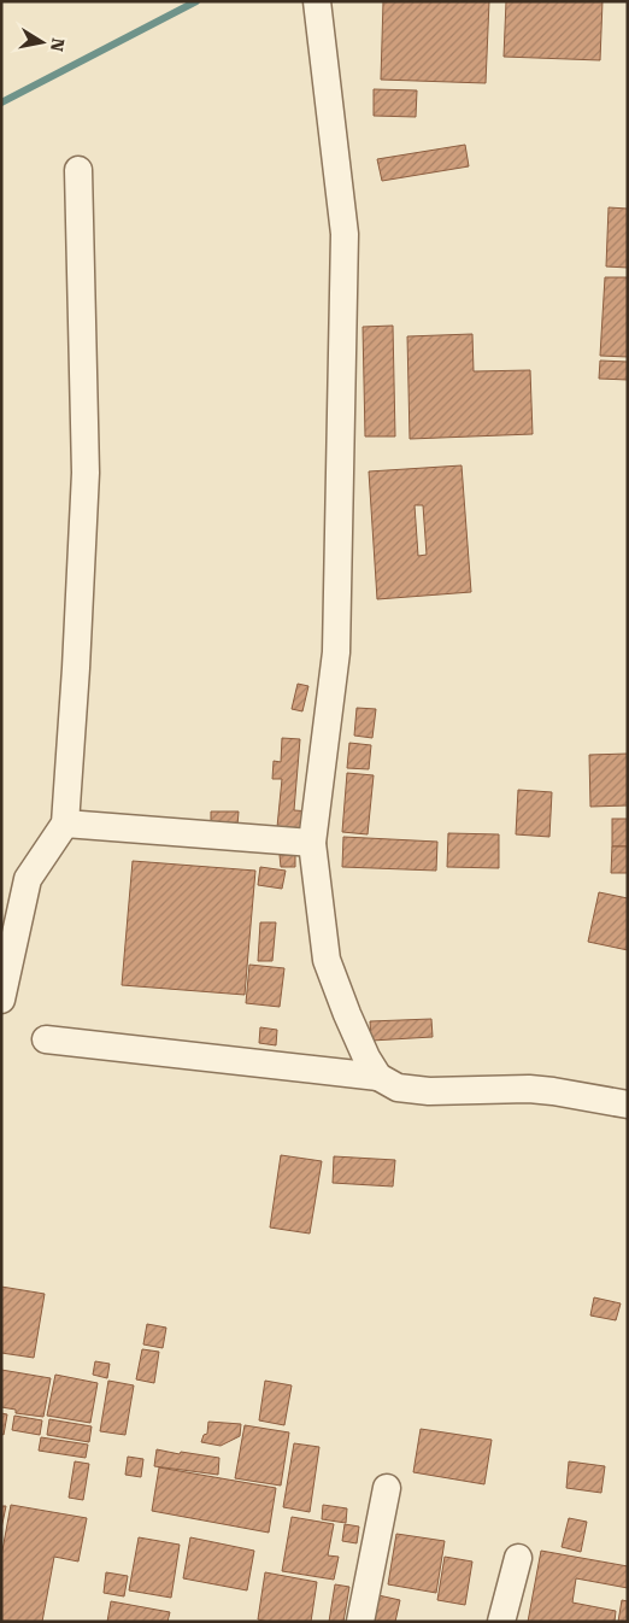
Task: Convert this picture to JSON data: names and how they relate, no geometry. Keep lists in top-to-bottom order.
{
  "north": "right"
}
